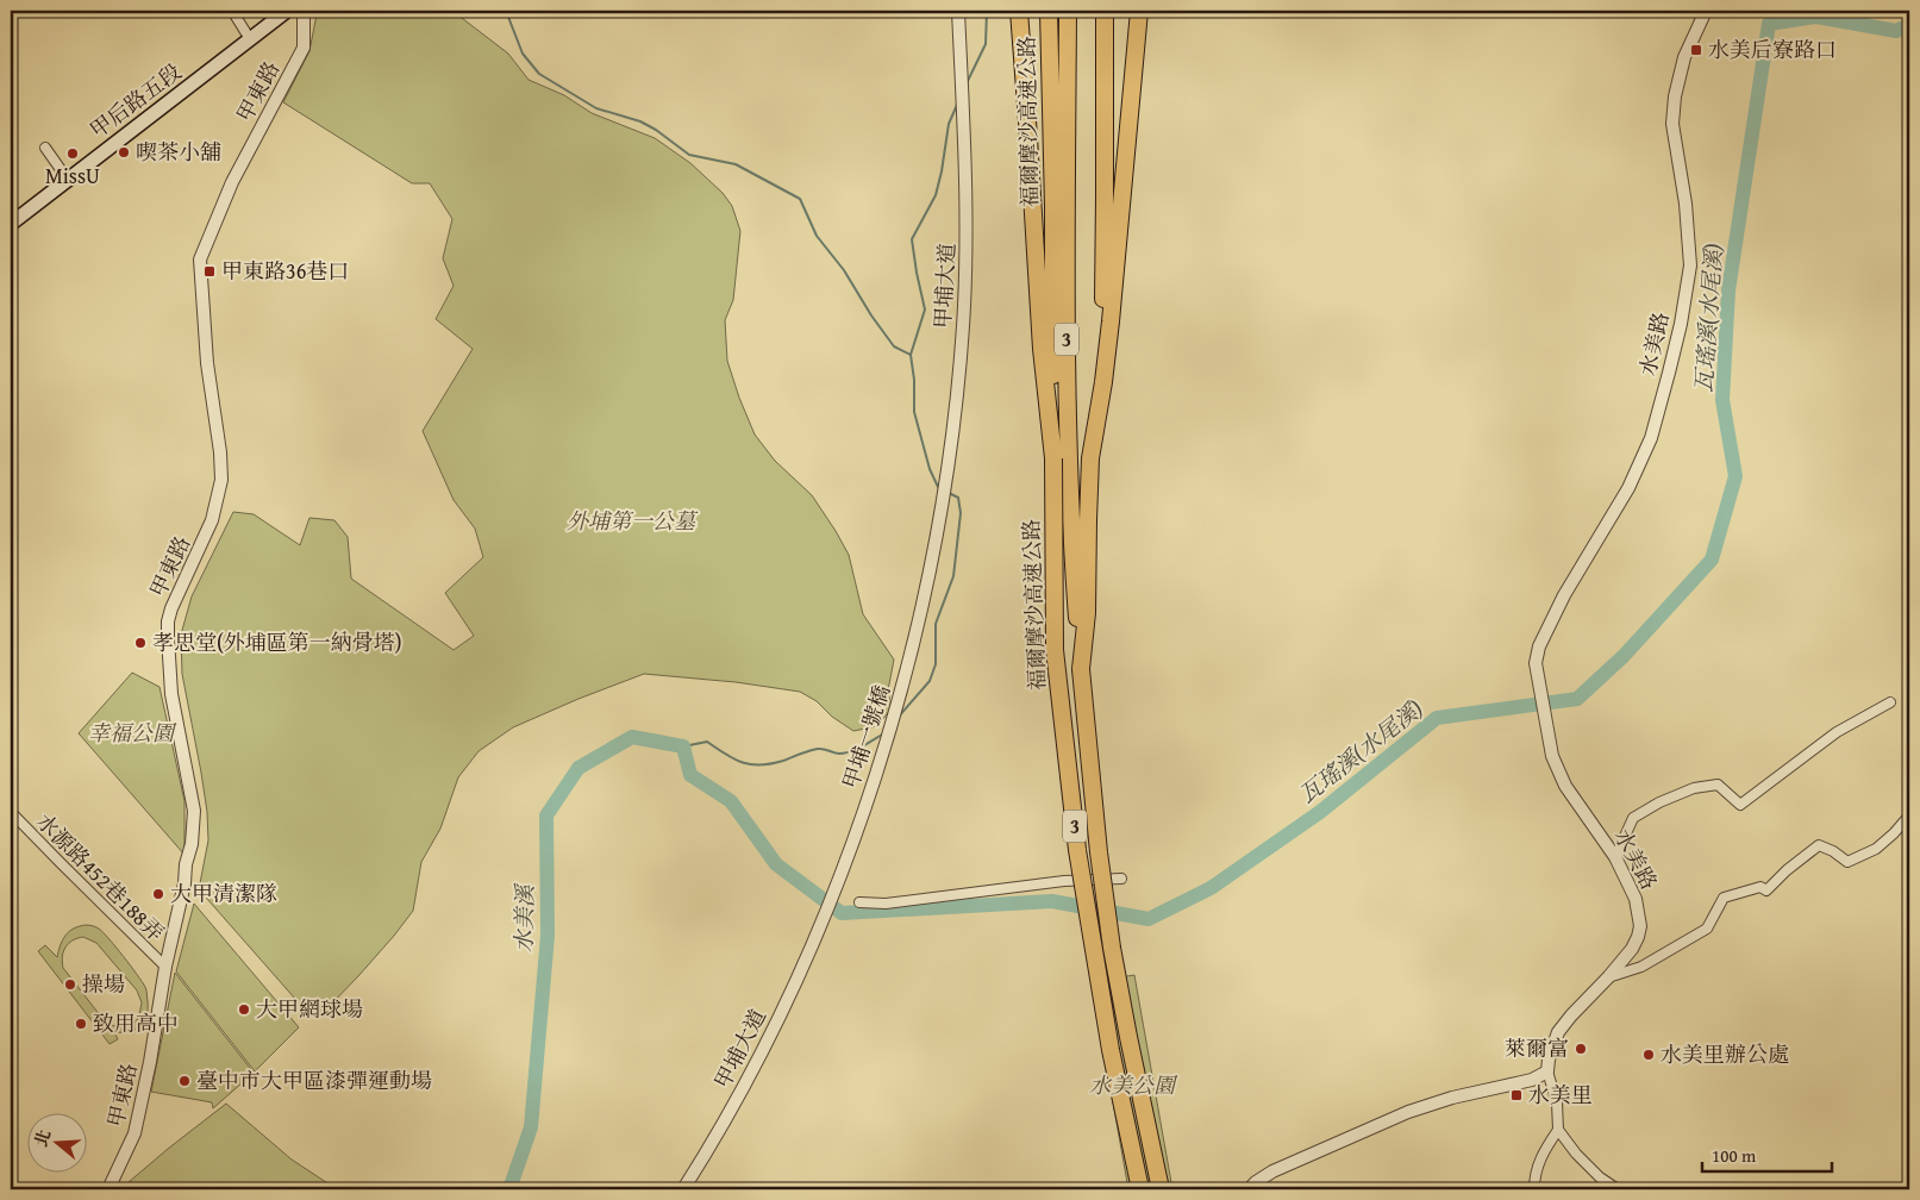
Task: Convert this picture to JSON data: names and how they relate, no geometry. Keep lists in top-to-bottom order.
{
  "streets": {
    "highway": ["福爾摩沙高速公路", "3"],
    "main road": ["甲后路五段"],
    "street": [
      "甲東路",
      "甲埔大道",
      "水美路",
      "甲埔一號橋",
      "水源路452巷188弄"
    ]
  },
  "crossings": [
    ["甲東路", "水源路452巷188弄"],
    ["甲埔大道", "甲埔一號橋"]
  ],
  "water": ["瓦瑤溪(水尾溪)", "水美溪"],
  "parks": ["外埔第一公墓", "幸福公園", "水美公園"],
  "places": {
    "transit": ["水美后寮路口", "甲東路36巷口", "水美里"],
    "other": [
      "喫茶小舖",
      "MissU",
      "孝思堂(外埔區第一納骨塔)",
      "大甲清潔隊",
      "操場",
      "大甲網球場",
      "致用高中",
      "萊爾富",
      "水美里辦公處",
      "臺中市大甲區漆彈運動場"
    ]
  },
  "scale_bar": "100 m",
  "north": "left"
}
